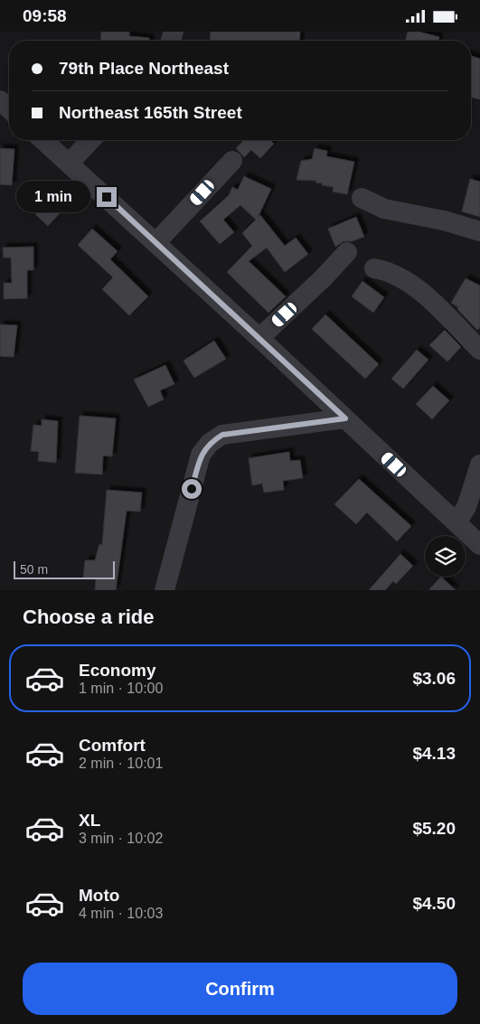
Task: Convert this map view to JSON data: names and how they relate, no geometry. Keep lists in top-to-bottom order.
{
  "scale_bar": "50 m",
  "page": {
    "status": "09:58",
    "banner": ["79th Place Northeast", "Northeast 165th Street"],
    "bubble": "1 min",
    "scale": "50 m",
    "heading": "Choose a ride",
    "list": [
      {
        "name": "Economy",
        "note": "1 min · 10:00",
        "value": "$3.06"
      },
      {
        "name": "Comfort",
        "note": "2 min · 10:01",
        "value": "$4.13"
      },
      {
        "name": "XL",
        "note": "3 min · 10:02",
        "value": "$5.20"
      },
      {
        "name": "Moto",
        "note": "4 min · 10:03",
        "value": "$4.50"
      }
    ],
    "buttons": "Confirm"
  }
}
